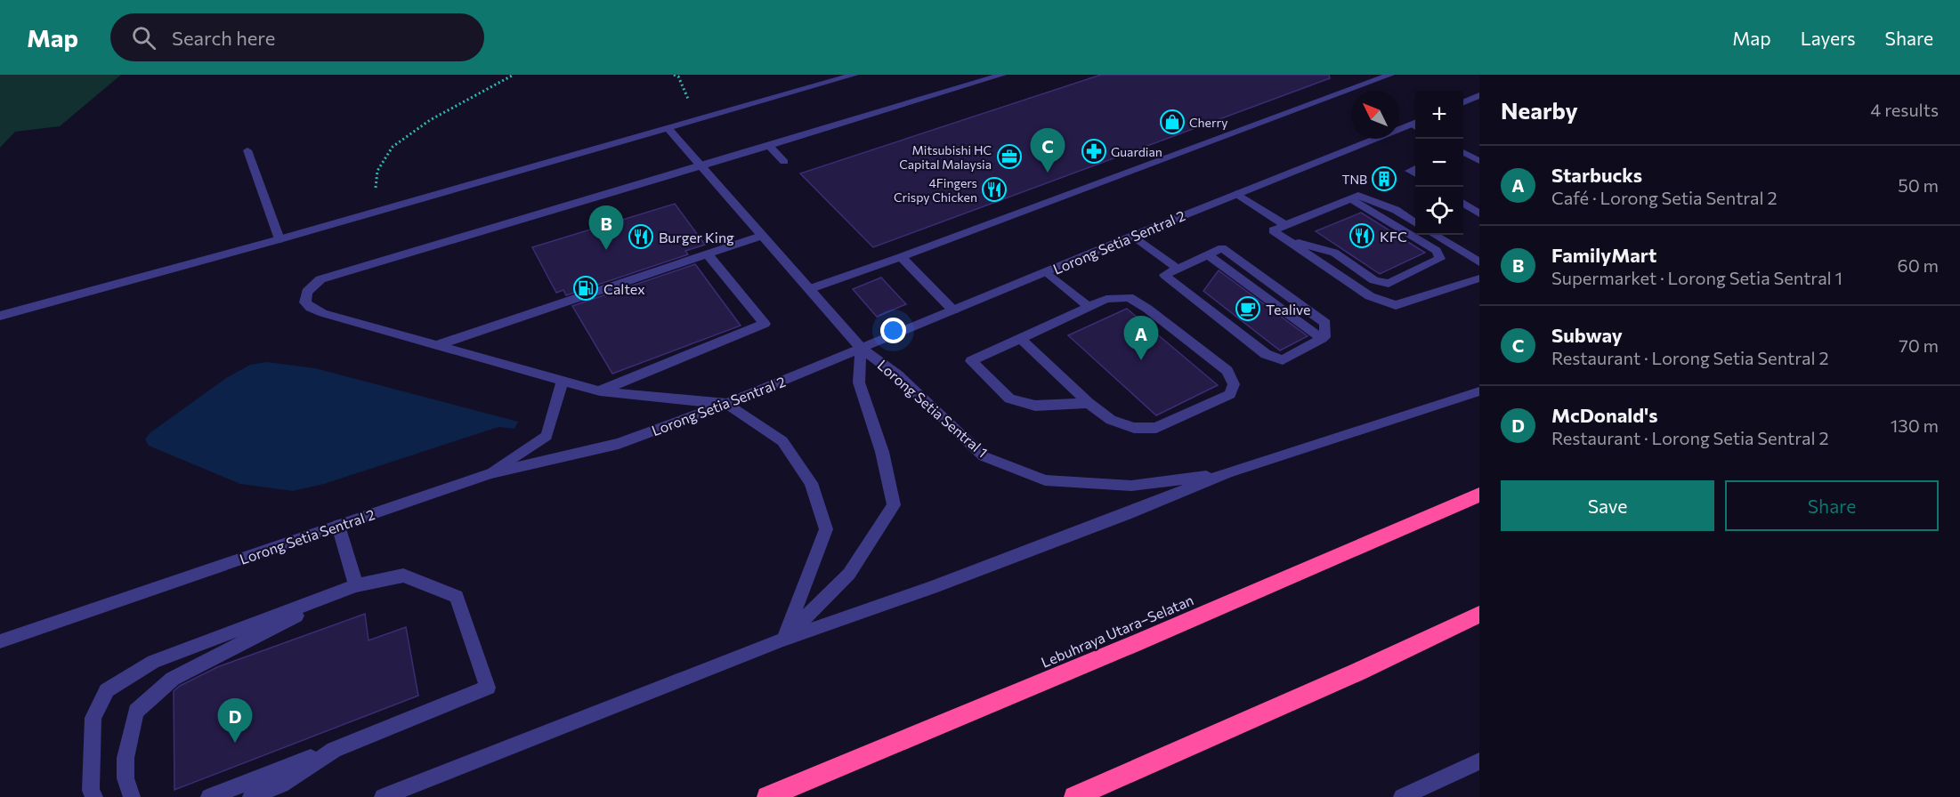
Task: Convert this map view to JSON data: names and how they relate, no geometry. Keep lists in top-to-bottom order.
{
  "streets": {
    "highway": ["Lebuhraya Utara–Selatan"],
    "street": ["Lorong Setia Sentral 2", "Lorong Setia Sentral 1"]
  },
  "crossings": [
    ["Lorong Setia Sentral 2", "Lorong Setia Sentral 1"]
  ],
  "places": {
    "shop": ["Cherry"],
    "pharmacy": ["Guardian"],
    "office": ["Mitsubishi HC Capital Malaysia"],
    "building": ["TNB"],
    "restaurant": ["4Fingers Crispy Chicken", "KFC", "Burger King"],
    "fuel station": ["Caltex"],
    "cafe": ["Tealive"]
  },
  "north": "top left",
  "page": {
    "header": "Map",
    "search": "Search here",
    "nav": ["Map", "Layers", "Share"],
    "heading": ["Nearby", "4 results"],
    "map_buttons": ["+", "−"],
    "pins": [
      "C",
      "B",
      "A",
      "D"
    ],
    "list": [
      {
        "mark": "A",
        "name": "Starbucks",
        "note": "Café · Lorong Setia Sentral 2",
        "value": "50 m"
      },
      {
        "mark": "B",
        "name": "FamilyMart",
        "note": "Supermarket · Lorong Setia Sentral 1",
        "value": "60 m"
      },
      {
        "mark": "C",
        "name": "Subway",
        "note": "Restaurant · Lorong Setia Sentral 2",
        "value": "70 m"
      },
      {
        "mark": "D",
        "name": "McDonald's",
        "note": "Restaurant · Lorong Setia Sentral 2",
        "value": "130 m"
      }
    ],
    "buttons": ["Save", "Share"]
  }
}
